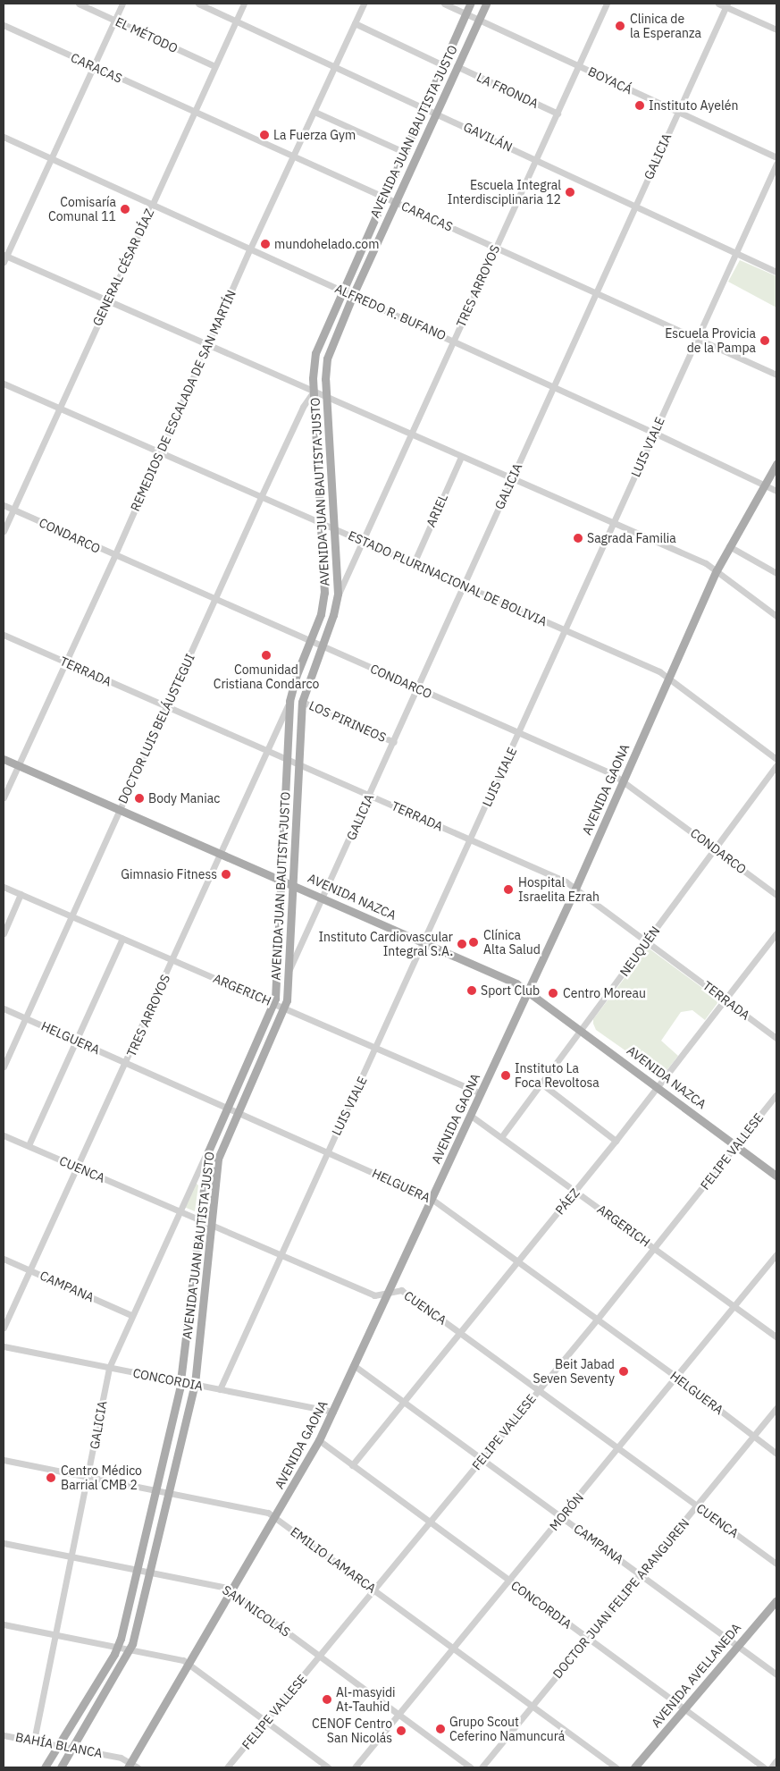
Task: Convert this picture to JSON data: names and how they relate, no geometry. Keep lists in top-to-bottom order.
{
  "streets": {
    "main road": [
      "AVENIDA JUAN BAUTISTA JUSTO",
      "AVENIDA GAONA",
      "AVENIDA NAZCA",
      "AVENIDA AVELLANEDA"
    ],
    "street": [
      "EL MÉTODO",
      "CARACAS",
      "BOYACÁ",
      "LA FRONDA",
      "GAVILÁN",
      "GALICIA",
      "GENERAL CÉSAR DÍAZ",
      "TRES ARROYOS",
      "ALFREDO R. BUFANO",
      "REMEDIOS DE ESCALADA DE SAN MARTÍN",
      "LUIS VIALE",
      "ARIEL",
      "CONDARCO",
      "ESTADO PLURINACIONAL DE BOLIVIA",
      "TERRADA",
      "LOS PIRINEOS",
      "DOCTOR LUIS BELÁUSTEGUI",
      "NEUQUÉN",
      "ARGERICH",
      "HELGUERA",
      "FELIPE VALLESE",
      "CUENCA",
      "PÁEZ",
      "CAMPANA",
      "CONCORDIA",
      "MORÓN",
      "EMILIO LAMARCA",
      "DOCTOR JUAN FELIPE ARANGUREN",
      "SAN NICOLÁS",
      "BAHÍA BLANCA"
    ]
  },
  "crossings": [
    ["EL MÉTODO", "GENERAL CÉSAR DÍAZ"],
    ["CARACAS", "AVENIDA JUAN BAUTISTA JUSTO"],
    ["CARACAS", "GALICIA"],
    ["CARACAS", "GENERAL CÉSAR DÍAZ"],
    ["CARACAS", "TRES ARROYOS"],
    ["CARACAS", "REMEDIOS DE ESCALADA DE SAN MARTÍN"],
    ["CARACAS", "LUIS VIALE"],
    ["BOYACÁ", "AVENIDA JUAN BAUTISTA JUSTO"],
    ["BOYACÁ", "GALICIA"],
    ["BOYACÁ", "TRES ARROYOS"],
    ["LA FRONDA", "AVENIDA JUAN BAUTISTA JUSTO"],
    ["LA FRONDA", "TRES ARROYOS"],
    ["AVENIDA JUAN BAUTISTA JUSTO", "GAVILÁN"],
    ["AVENIDA JUAN BAUTISTA JUSTO", "GALICIA"],
    ["AVENIDA JUAN BAUTISTA JUSTO", "TRES ARROYOS"],
    ["AVENIDA JUAN BAUTISTA JUSTO", "ALFREDO R. BUFANO"],
    ["AVENIDA JUAN BAUTISTA JUSTO", "CONDARCO"],
    ["AVENIDA JUAN BAUTISTA JUSTO", "ESTADO PLURINACIONAL DE BOLIVIA"],
    ["AVENIDA JUAN BAUTISTA JUSTO", "TERRADA"],
    ["AVENIDA JUAN BAUTISTA JUSTO", "LOS PIRINEOS"],
    ["AVENIDA JUAN BAUTISTA JUSTO", "DOCTOR LUIS BELÁUSTEGUI"],
    ["AVENIDA JUAN BAUTISTA JUSTO", "AVENIDA NAZCA"],
    ["AVENIDA JUAN BAUTISTA JUSTO", "ARGERICH"],
    ["AVENIDA JUAN BAUTISTA JUSTO", "HELGUERA"],
    ["AVENIDA JUAN BAUTISTA JUSTO", "CUENCA"],
    ["AVENIDA JUAN BAUTISTA JUSTO", "CONCORDIA"],
    ["AVENIDA JUAN BAUTISTA JUSTO", "EMILIO LAMARCA"],
    ["AVENIDA JUAN BAUTISTA JUSTO", "SAN NICOLÁS"],
    ["AVENIDA JUAN BAUTISTA JUSTO", "BAHÍA BLANCA"],
    ["GAVILÁN", "GALICIA"],
    ["GAVILÁN", "GENERAL CÉSAR DÍAZ"],
    ["GAVILÁN", "TRES ARROYOS"],
    ["GAVILÁN", "REMEDIOS DE ESCALADA DE SAN MARTÍN"],
    ["GAVILÁN", "LUIS VIALE"],
    ["GALICIA", "ALFREDO R. BUFANO"],
    ["GALICIA", "CONDARCO"],
    ["GALICIA", "ESTADO PLURINACIONAL DE BOLIVIA"],
    ["GALICIA", "TERRADA"],
    ["GALICIA", "LOS PIRINEOS"],
    ["GALICIA", "AVENIDA NAZCA"],
    ["GALICIA", "CUENCA"],
    ["GALICIA", "CAMPANA"],
    ["GALICIA", "CONCORDIA"],
    ["GALICIA", "EMILIO LAMARCA"],
    ["GALICIA", "SAN NICOLÁS"],
    ["GALICIA", "BAHÍA BLANCA"],
    ["GENERAL CÉSAR DÍAZ", "ALFREDO R. BUFANO"],
    ["GENERAL CÉSAR DÍAZ", "CONDARCO"],
    ["GENERAL CÉSAR DÍAZ", "ESTADO PLURINACIONAL DE BOLIVIA"],
    ["TRES ARROYOS", "ALFREDO R. BUFANO"],
    ["TRES ARROYOS", "ESTADO PLURINACIONAL DE BOLIVIA"],
    ["TRES ARROYOS", "TERRADA"],
    ["TRES ARROYOS", "AVENIDA NAZCA"],
    ["TRES ARROYOS", "ARGERICH"],
    ["TRES ARROYOS", "HELGUERA"],
    ["TRES ARROYOS", "CUENCA"],
    ["TRES ARROYOS", "CAMPANA"],
    ["ALFREDO R. BUFANO", "REMEDIOS DE ESCALADA DE SAN MARTÍN"],
    ["ALFREDO R. BUFANO", "LUIS VIALE"],
    ["ALFREDO R. BUFANO", "AVENIDA GAONA"],
    ["REMEDIOS DE ESCALADA DE SAN MARTÍN", "CONDARCO"],
    ["REMEDIOS DE ESCALADA DE SAN MARTÍN", "ESTADO PLURINACIONAL DE BOLIVIA"],
    ["REMEDIOS DE ESCALADA DE SAN MARTÍN", "TERRADA"],
    ["REMEDIOS DE ESCALADA DE SAN MARTÍN", "AVENIDA NAZCA"],
    ["LUIS VIALE", "CONDARCO"],
    ["LUIS VIALE", "ESTADO PLURINACIONAL DE BOLIVIA"],
    ["LUIS VIALE", "TERRADA"],
    ["LUIS VIALE", "AVENIDA NAZCA"],
    ["LUIS VIALE", "ARGERICH"],
    ["LUIS VIALE", "HELGUERA"],
    ["LUIS VIALE", "CUENCA"],
    ["LUIS VIALE", "CONCORDIA"],
    ["ARIEL", "ESTADO PLURINACIONAL DE BOLIVIA"],
    ["CONDARCO", "DOCTOR LUIS BELÁUSTEGUI"],
    ["CONDARCO", "AVENIDA GAONA"],
    ["CONDARCO", "NEUQUÉN"],
    ["ESTADO PLURINACIONAL DE BOLIVIA", "DOCTOR LUIS BELÁUSTEGUI"],
    ["ESTADO PLURINACIONAL DE BOLIVIA", "AVENIDA GAONA"],
    ["TERRADA", "DOCTOR LUIS BELÁUSTEGUI"],
    ["TERRADA", "AVENIDA GAONA"],
    ["TERRADA", "NEUQUÉN"],
    ["TERRADA", "PÁEZ"],
    ["DOCTOR LUIS BELÁUSTEGUI", "AVENIDA NAZCA"],
    ["DOCTOR LUIS BELÁUSTEGUI", "ARGERICH"],
    ["DOCTOR LUIS BELÁUSTEGUI", "HELGUERA"],
    ["AVENIDA GAONA", "AVENIDA NAZCA"],
    ["AVENIDA GAONA", "ARGERICH"],
    ["AVENIDA GAONA", "HELGUERA"],
    ["AVENIDA GAONA", "CUENCA"],
    ["AVENIDA GAONA", "CAMPANA"],
    ["AVENIDA GAONA", "CONCORDIA"],
    ["AVENIDA GAONA", "EMILIO LAMARCA"],
    ["AVENIDA GAONA", "SAN NICOLÁS"],
    ["AVENIDA GAONA", "BAHÍA BLANCA"],
    ["AVENIDA NAZCA", "NEUQUÉN"],
    ["AVENIDA NAZCA", "FELIPE VALLESE"],
    ["AVENIDA NAZCA", "PÁEZ"],
    ["NEUQUÉN", "ARGERICH"],
    ["ARGERICH", "FELIPE VALLESE"],
    ["ARGERICH", "PÁEZ"],
    ["ARGERICH", "MORÓN"],
    ["HELGUERA", "FELIPE VALLESE"],
    ["HELGUERA", "PÁEZ"],
    ["HELGUERA", "MORÓN"],
    ["HELGUERA", "DOCTOR JUAN FELIPE ARANGUREN"],
    ["FELIPE VALLESE", "CUENCA"],
    ["FELIPE VALLESE", "CAMPANA"],
    ["FELIPE VALLESE", "CONCORDIA"],
    ["FELIPE VALLESE", "EMILIO LAMARCA"],
    ["FELIPE VALLESE", "SAN NICOLÁS"],
    ["CUENCA", "PÁEZ"],
    ["CUENCA", "MORÓN"],
    ["CUENCA", "DOCTOR JUAN FELIPE ARANGUREN"],
    ["PÁEZ", "CAMPANA"],
    ["PÁEZ", "CONCORDIA"],
    ["CAMPANA", "MORÓN"],
    ["CAMPANA", "DOCTOR JUAN FELIPE ARANGUREN"],
    ["CAMPANA", "AVENIDA AVELLANEDA"],
    ["CONCORDIA", "MORÓN"],
    ["CONCORDIA", "DOCTOR JUAN FELIPE ARANGUREN"],
    ["CONCORDIA", "AVENIDA AVELLANEDA"],
    ["MORÓN", "EMILIO LAMARCA"],
    ["MORÓN", "SAN NICOLÁS"],
    ["EMILIO LAMARCA", "DOCTOR JUAN FELIPE ARANGUREN"]
  ],
  "places": [
    "Clinica de la Esperanza",
    "Instituto Ayelén",
    "La Fuerza Gym",
    "Escuela Integral Interdisciplinaria 12",
    "Comisaría Comunal 11",
    "mundohelado.com",
    "Escuela Provicia de la Pampa",
    "Sagrada Familia",
    "Comunidad Cristiana Condarco",
    "Body Maniac",
    "Gimnasio Fitness",
    "Hospital Israelita Ezrah",
    "Clínica Alta Salud",
    "Instituto Cardiovascular Integral S.A.",
    "Sport Club",
    "Centro Moreau",
    "Instituto La Foca Revoltosa",
    "Beit Jabad Seven Seventy",
    "Centro Médico Barrial CMB 2",
    "Al-masyidi At-Tauhid",
    "Grupo Scout Ceferino Namuncurá",
    "CENOF Centro San Nicolás"
  ]
}
